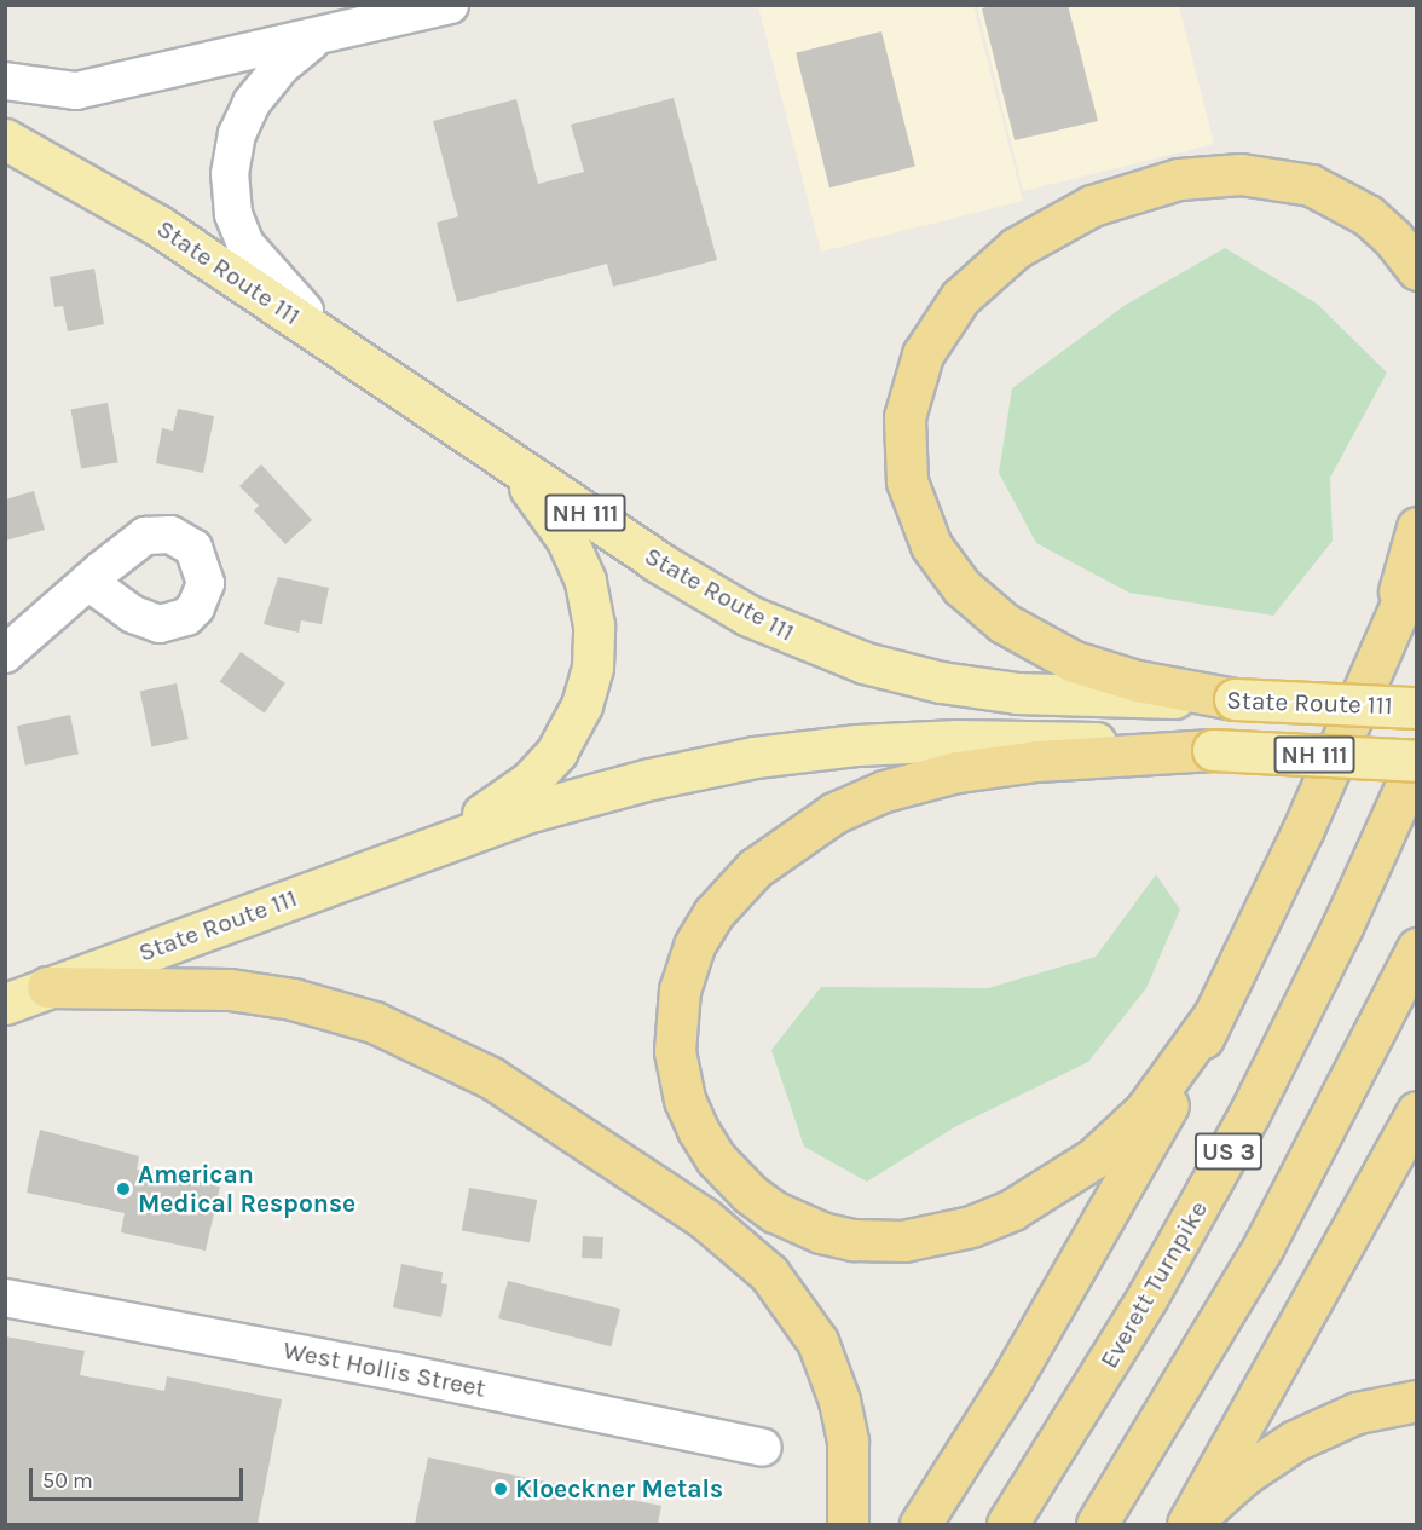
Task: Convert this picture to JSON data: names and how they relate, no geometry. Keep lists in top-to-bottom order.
{
  "streets": {
    "highway": ["US 3", "Everett Turnpike"],
    "main road": ["State Route 111", "NH 111"],
    "street": ["West Hollis Street"]
  },
  "crossings": [
    ["State Route 111", "Everett Turnpike"]
  ],
  "places": ["American Medical Response", "Kloeckner Metals"],
  "scale_bar": "50 m"
}
